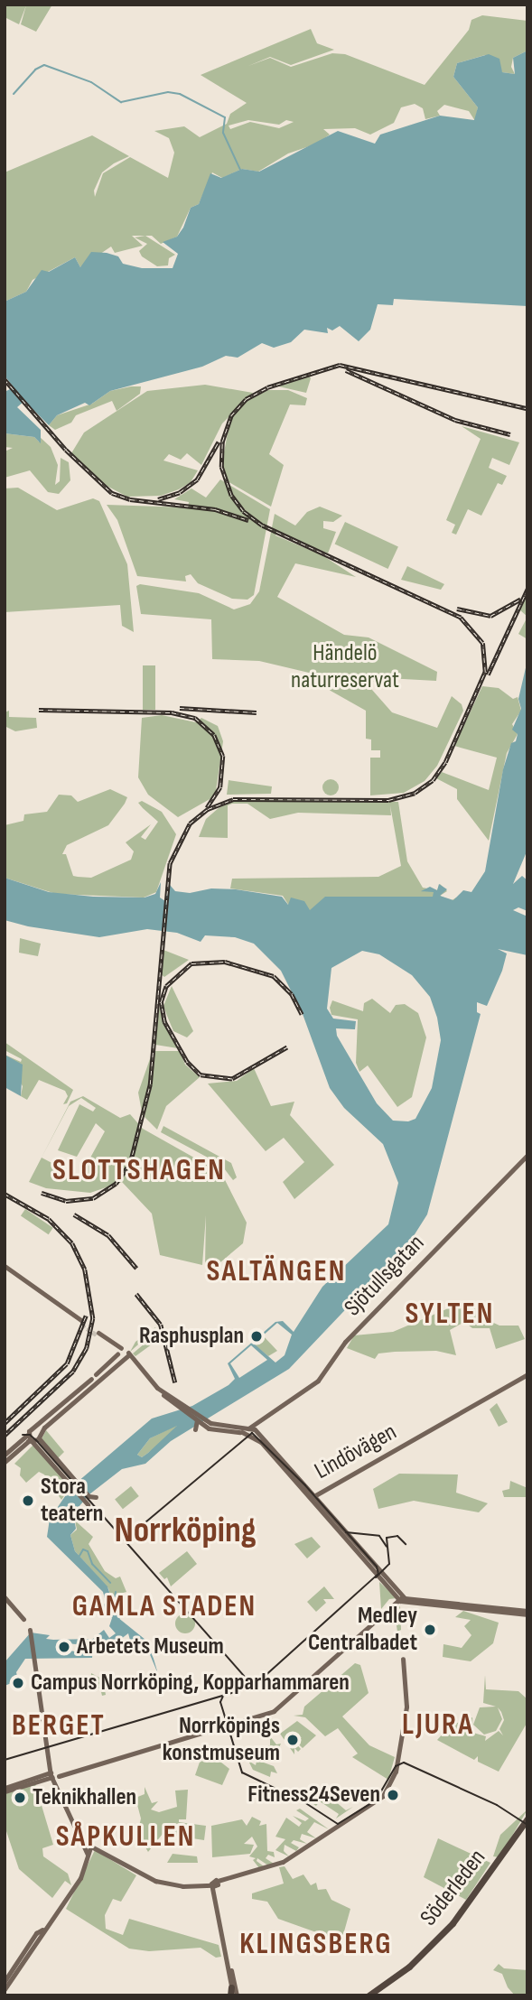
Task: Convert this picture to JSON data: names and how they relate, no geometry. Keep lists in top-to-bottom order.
{
  "streets": {
    "highway": ["Söderleden"],
    "main road": ["Sjötullsgatan", "Lindövägen"]
  },
  "districts": [
    "SLOTTSHAGEN",
    "SALTÄNGEN",
    "SYLTEN",
    "Norrköping",
    "GAMLA STADEN",
    "LJURA",
    "BERGET",
    "SÅPKULLEN",
    "KLINGSBERG"
  ],
  "parks": ["Händelö naturreservat"],
  "places": [
    "Rasphusplan",
    "Stora teatern",
    "Medley Centralbadet",
    "Arbetets Museum",
    "Campus Norrköping, Kopparhammaren",
    "Norrköpings konstmuseum",
    "Fitness24Seven",
    "Teknikhallen"
  ]
}
